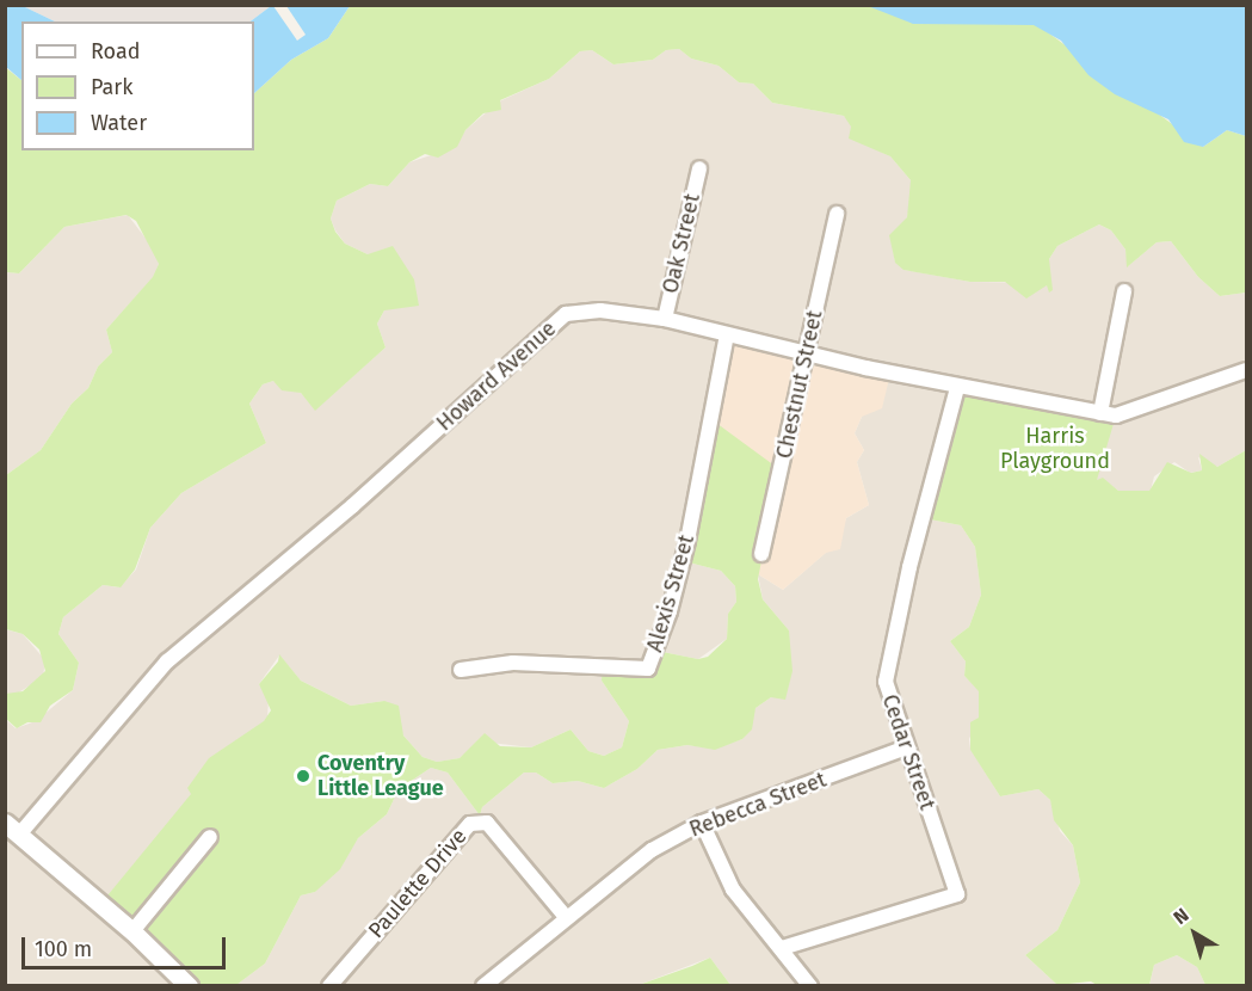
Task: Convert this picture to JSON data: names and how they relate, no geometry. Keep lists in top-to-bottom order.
{
  "streets": {
    "street": [
      "Oak Street",
      "Howard Avenue",
      "Chestnut Street",
      "Alexis Street",
      "Cedar Street",
      "Rebecca Street",
      "Paulette Drive"
    ]
  },
  "crossings": [
    ["Oak Street", "Howard Avenue"],
    ["Howard Avenue", "Chestnut Street"],
    ["Howard Avenue", "Alexis Street"],
    ["Howard Avenue", "Cedar Street"],
    ["Cedar Street", "Rebecca Street"],
    ["Rebecca Street", "Paulette Drive"]
  ],
  "parks": ["Harris Playground"],
  "places": ["Coventry Little League"],
  "legend": ["Road", "Park", "Water"],
  "scale_bar": "100 m",
  "north": "top left"
}
